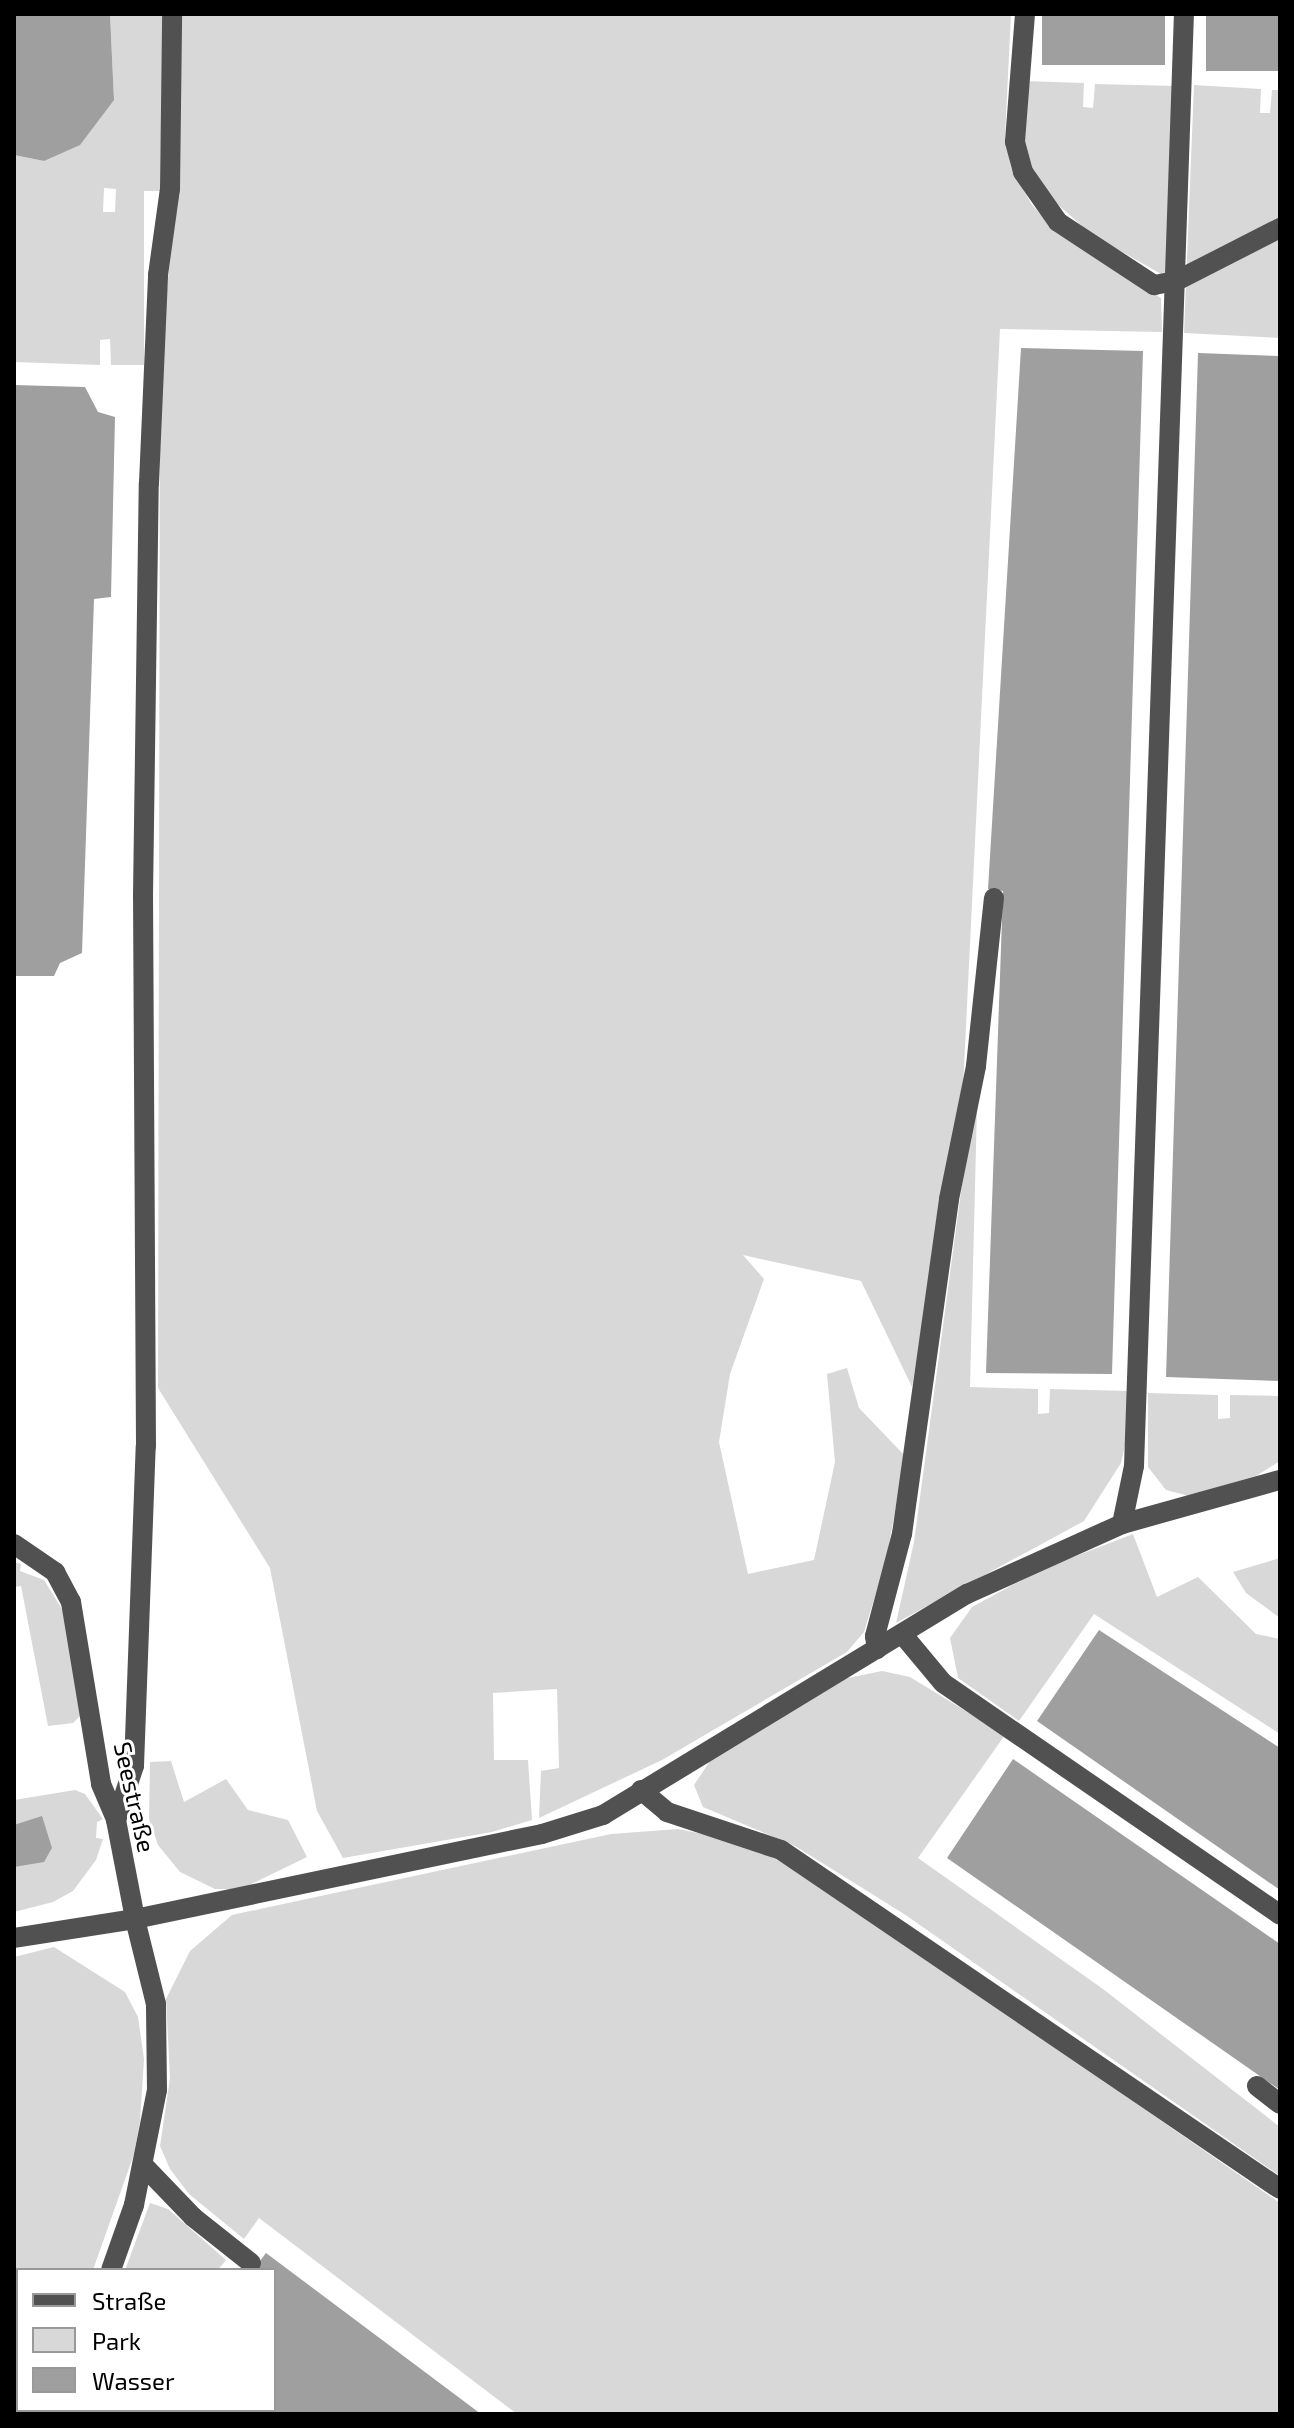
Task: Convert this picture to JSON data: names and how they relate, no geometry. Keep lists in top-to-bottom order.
{
  "streets": {
    "lane": ["Seestraße"]
  },
  "legend": ["Straße", "Park", "Wasser"]
}
